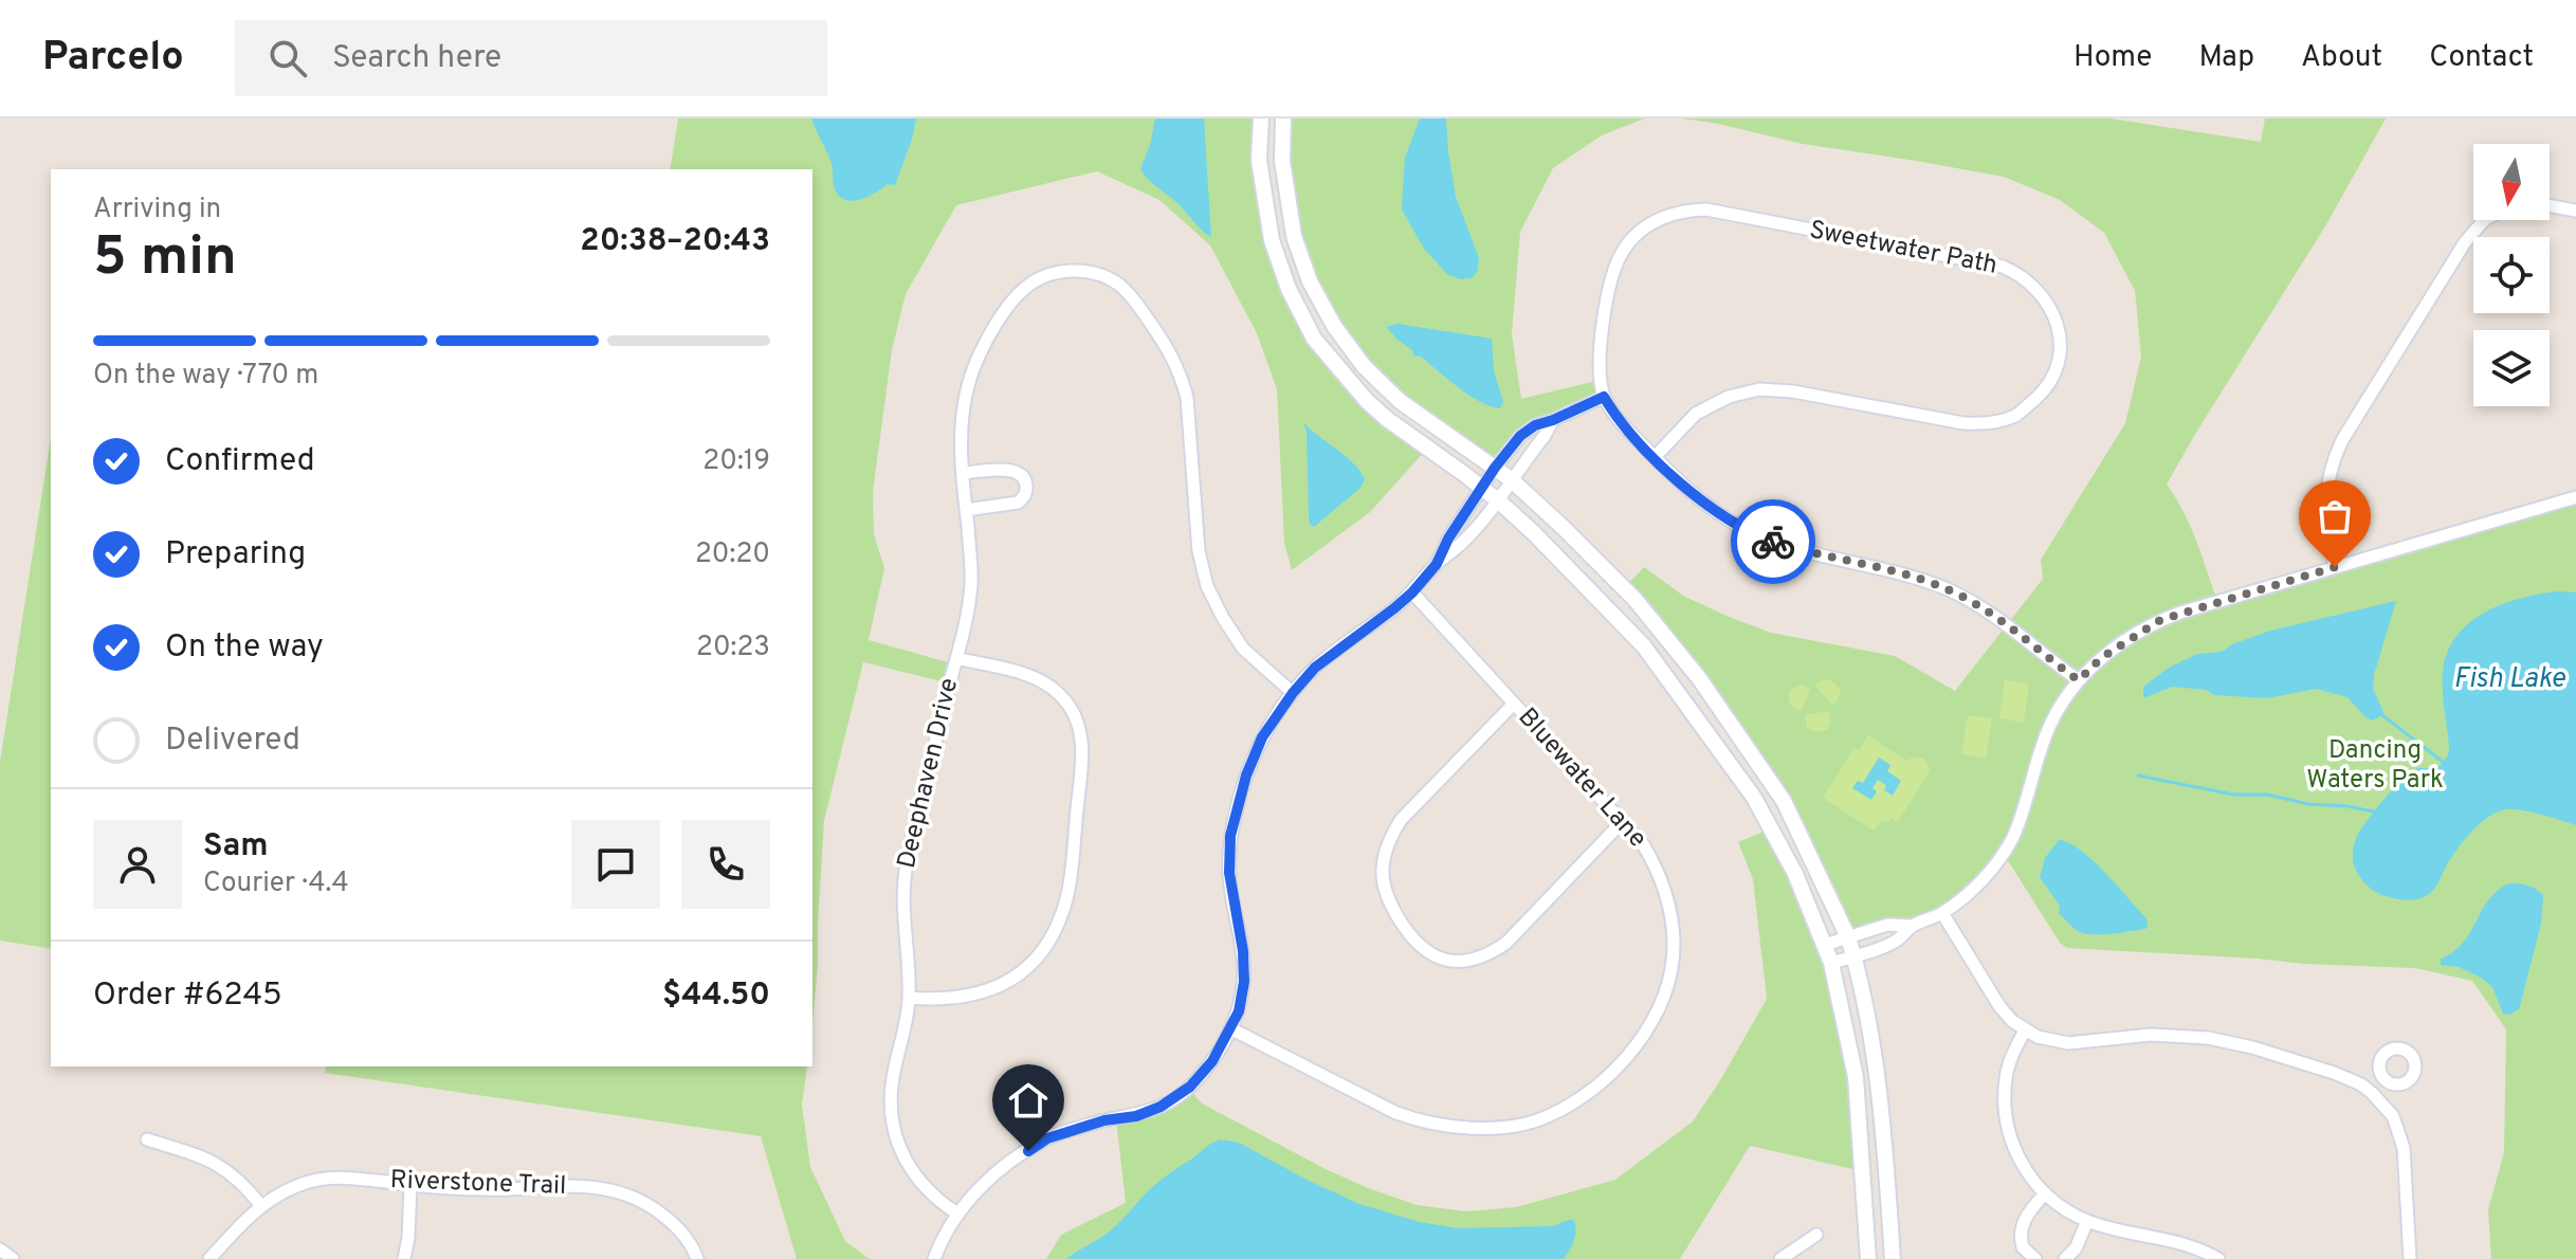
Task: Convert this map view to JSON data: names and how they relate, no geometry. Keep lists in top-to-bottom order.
{
  "streets": {
    "street": [
      "Sweetwater Path",
      "Deephaven Drive",
      "Bluewater Lane",
      "Riverstone Trail"
    ]
  },
  "water": ["Fish Lake"],
  "parks": ["Dancing Waters Park"],
  "north": "bottom",
  "page": {
    "header": "Parcelo",
    "search": "Search here",
    "nav": [
      "Home",
      "Map",
      "About",
      "Contact"
    ],
    "heading": ["5 min", "Arriving in", "20:38–20:43"],
    "panel": [
      "Sam",
      "Courier · 4.4",
      "Order #6245",
      "$44.50"
    ],
    "bar": "On the way · 770 m",
    "list": [
      ["Confirmed", "20:19"],
      ["Preparing", "20:20"],
      ["On the way", "20:23"],
      "Delivered"
    ]
  }
}
